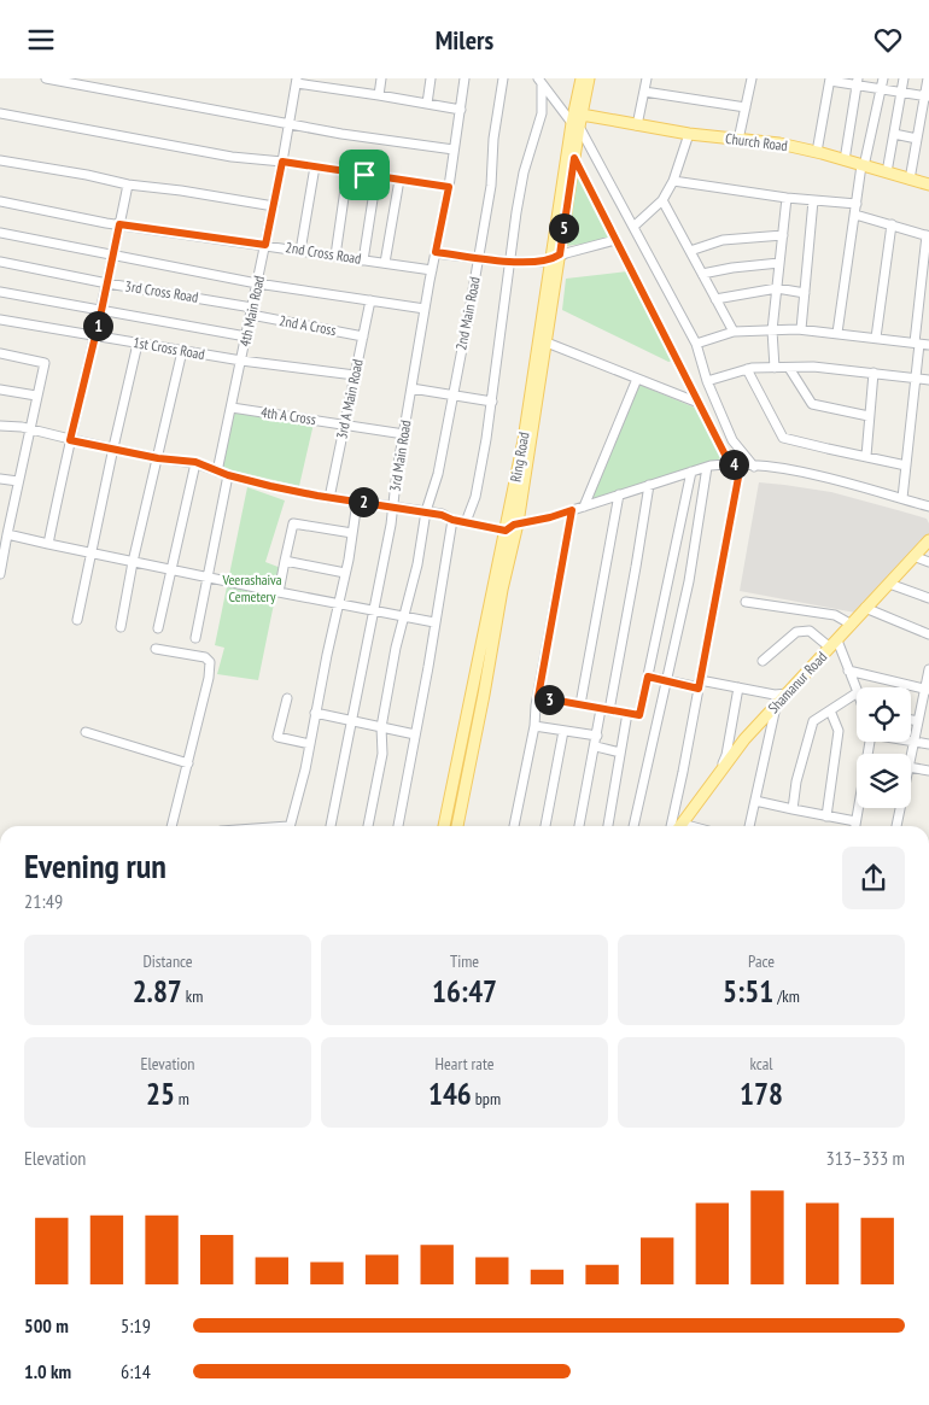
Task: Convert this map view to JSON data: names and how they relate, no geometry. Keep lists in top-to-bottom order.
{
  "streets": {
    "main road": ["Church Road", "Ring Road", "Shamanur Road"],
    "street": [
      "2nd Cross Road",
      "3rd Cross Road",
      "4th Main Road",
      "2nd Main Road",
      "2nd A Cross",
      "1st Cross Road",
      "3rd A Main Road",
      "4th A Cross",
      "3rd Main Road"
    ]
  },
  "crossings": [
    ["Church Road", "Ring Road"],
    ["2nd Cross Road", "4th Main Road"],
    ["2nd Cross Road", "3rd Main Road"],
    ["3rd Cross Road", "4th Main Road"],
    ["3rd Cross Road", "2nd A Cross"],
    ["4th Main Road", "2nd A Cross"],
    ["4th Main Road", "1st Cross Road"],
    ["4th Main Road", "4th A Cross"],
    ["2nd A Cross", "3rd A Main Road"],
    ["1st Cross Road", "3rd A Main Road"],
    ["3rd A Main Road", "4th A Cross"],
    ["4th A Cross", "3rd Main Road"]
  ],
  "parks": ["Veerashaiva Cemetery"],
  "page": {
    "header": "Milers",
    "pins": [
      "5",
      "1",
      "4",
      "2",
      "3"
    ],
    "heading": ["Evening run", "21:49"],
    "stats": [
      ["Distance", "2.87 km"],
      ["Time", "16:47"],
      ["Pace", "5:51 /km"],
      ["Elevation", "25 m"],
      ["Heart rate", "146 bpm"],
      ["kcal", "178"]
    ],
    "chart": ["Elevation", "313–333 m"],
    "list": [
      {
        "name": "500 m",
        "note": "5:19"
      },
      {
        "name": "1.0 km",
        "note": "6:14"
      }
    ]
  }
}
